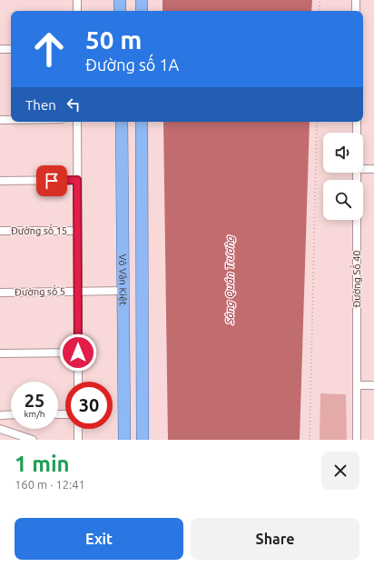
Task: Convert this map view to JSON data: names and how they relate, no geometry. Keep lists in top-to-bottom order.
{
  "streets": {
    "main road": ["Võ Văn Kiệt"],
    "street": ["Đường số 15", "Đường Số 40", "Đường số 5"]
  },
  "crossings": [
    ["Võ Văn Kiệt", "Đường số 5"]
  ],
  "water": ["Sông Quán Trường"],
  "page": {
    "turn": ["50 m", "Đường số 1A"],
    "then": "Then",
    "speed": "25 km/h",
    "limit": "30",
    "heading": ["1 min", "160 m · 12:41"],
    "buttons": ["Exit", "Share"]
  }
}
